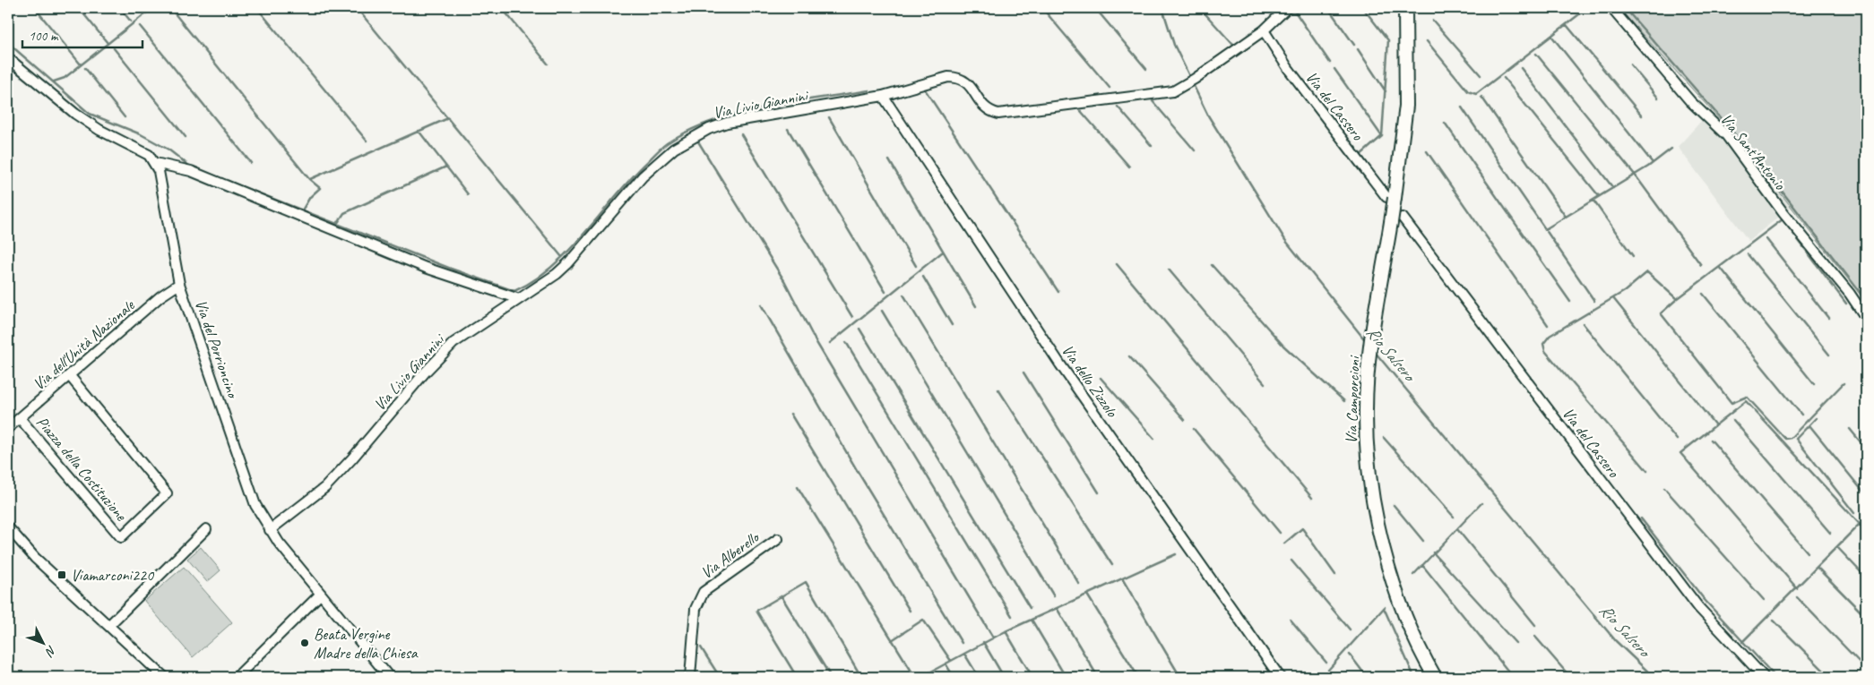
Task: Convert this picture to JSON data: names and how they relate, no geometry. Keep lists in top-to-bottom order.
{
  "streets": {
    "main road": ["Via Camporcioni"],
    "street": [
      "Via Livio Giannini",
      "Via del Cassero",
      "Via Sant'Antonio",
      "Via dell'Unità Nazionale",
      "Via del Porrioncino",
      "Via dello Zizzolo",
      "Piazza della Costituzione",
      "Via Alberello"
    ]
  },
  "crossings": [
    ["Via Livio Giannini", "Via del Cassero"],
    ["Via Livio Giannini", "Via del Porrioncino"],
    ["Via Livio Giannini", "Via dello Zizzolo"],
    ["Via del Cassero", "Via Camporcioni"],
    ["Via dell'Unità Nazionale", "Via del Porrioncino"],
    ["Via dell'Unità Nazionale", "Piazza della Costituzione"]
  ],
  "water": ["Rio Salsero"],
  "places": {
    "transit": ["Viamarconi220"],
    "other": ["Beata Vergine Madre della Chiesa"]
  },
  "scale_bar": "100 m",
  "north": "bottom right"
}
